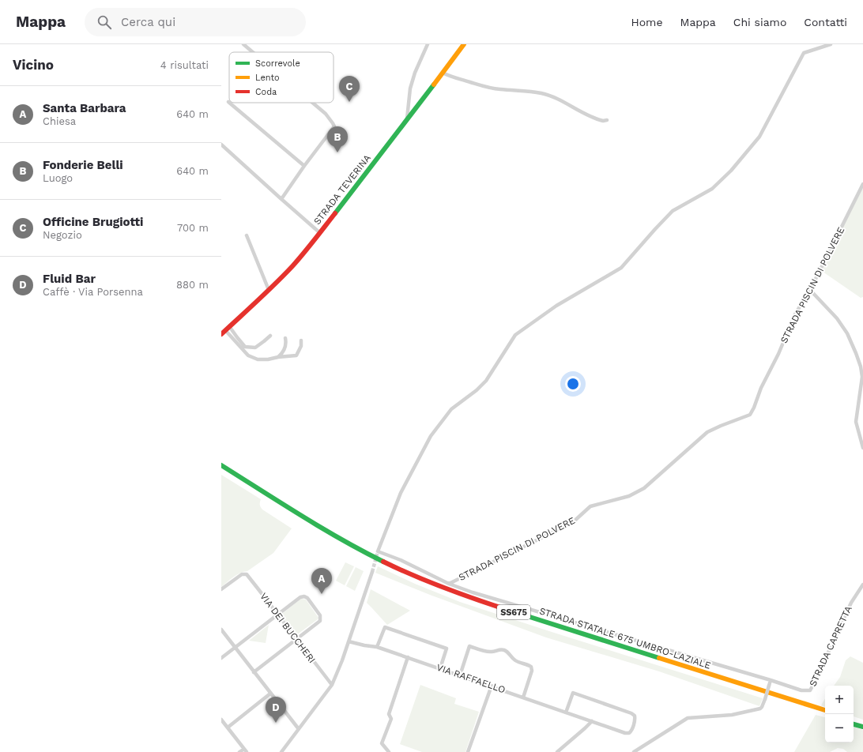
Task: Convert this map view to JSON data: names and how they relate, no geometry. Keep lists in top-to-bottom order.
{
  "streets": {
    "main road": ["STRADA TEVERINA", "SS675", "STRADA STATALE 675 UMBRO-LAZIALE"],
    "street": [
      "STRADA PISCIN DI POLVERE",
      "VIA DEI BUCCHERI",
      "STRADA CAPRETTA",
      "VIA RAFFAELLO"
    ]
  },
  "crossings": [
    ["STRADA PISCIN DI POLVERE", "STRADA CAPRETTA"]
  ],
  "legend": ["Scorrevole", "Lento", "Coda"],
  "page": {
    "header": "Mappa",
    "search": "Cerca qui",
    "nav": [
      "Home",
      "Mappa",
      "Chi siamo",
      "Contatti"
    ],
    "heading": ["Vicino", "4 risultati"],
    "pins": [
      "C",
      "B",
      "A",
      "D"
    ],
    "list": [
      {
        "mark": "A",
        "name": "Santa Barbara",
        "note": "Chiesa",
        "value": "640 m"
      },
      {
        "mark": "B",
        "name": "Fonderie Belli",
        "note": "Luogo",
        "value": "640 m"
      },
      {
        "mark": "C",
        "name": "Officine Brugiotti",
        "note": "Negozio",
        "value": "700 m"
      },
      {
        "mark": "D",
        "name": "Fluid Bar",
        "note": "Caffè · Via Porsenna",
        "value": "880 m"
      }
    ],
    "map_buttons": ["+", "−"]
  }
}
